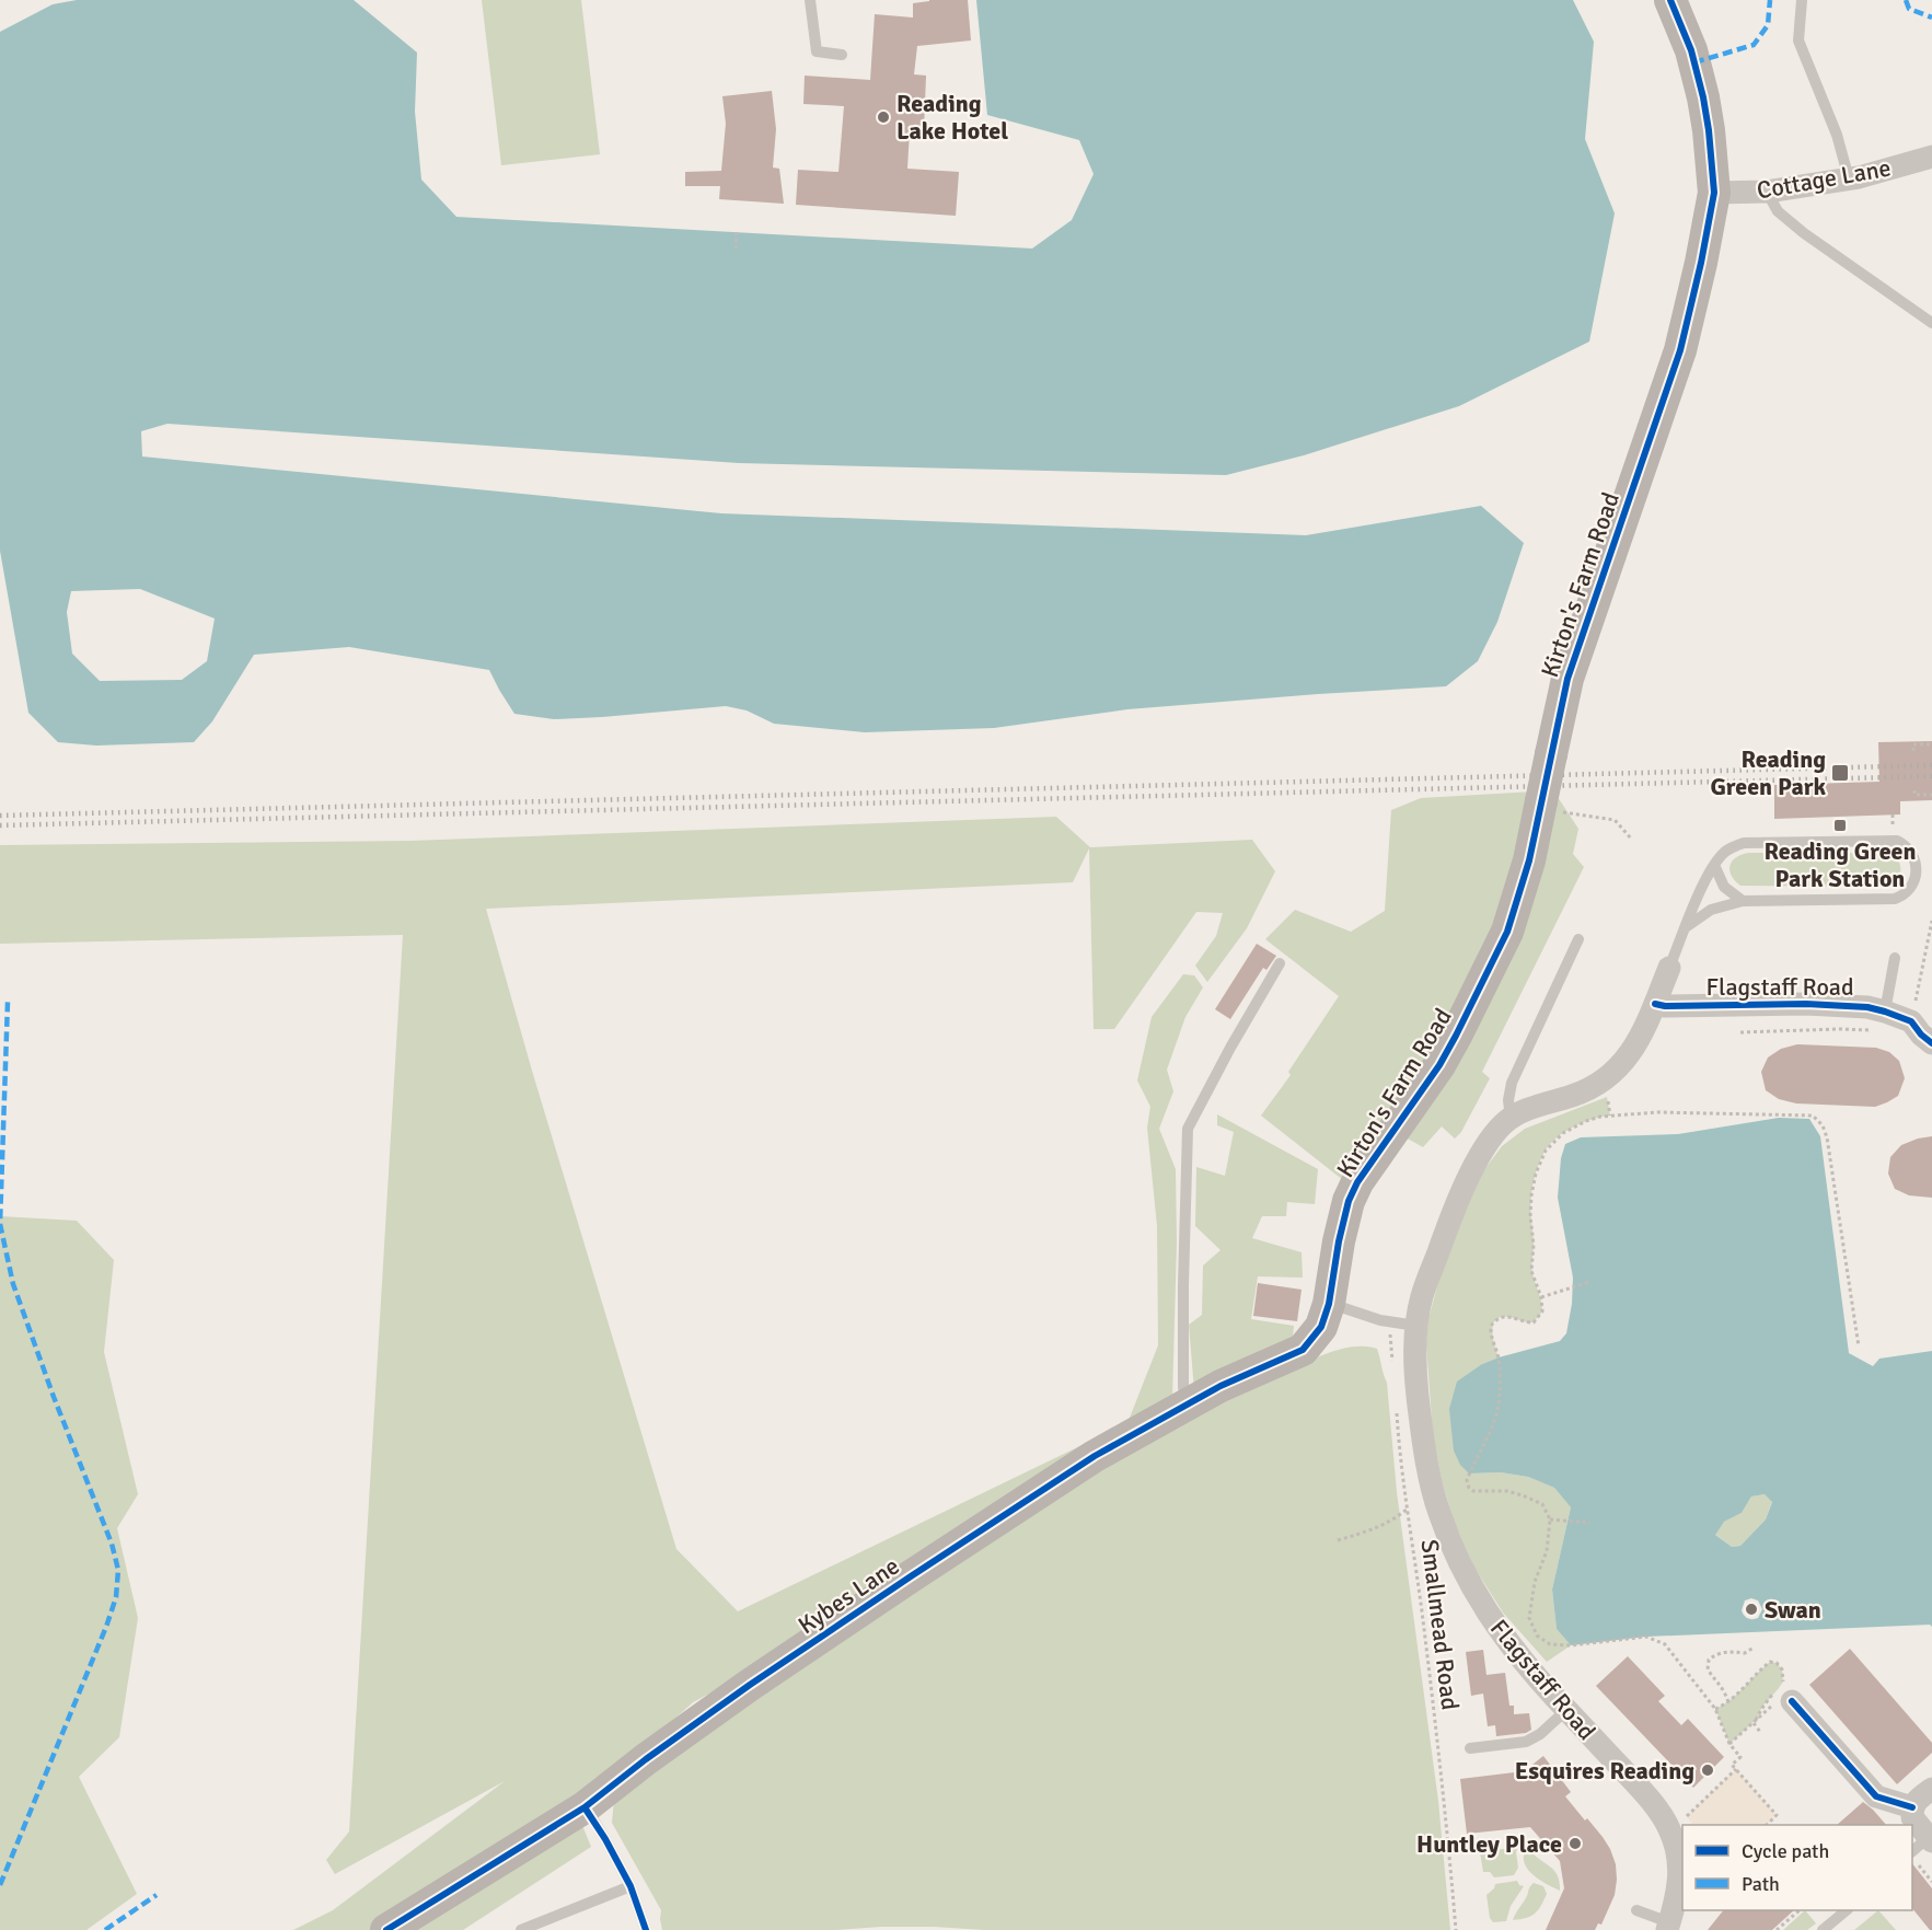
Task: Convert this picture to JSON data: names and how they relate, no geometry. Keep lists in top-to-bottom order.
{
  "streets": {
    "street": [
      "Cottage Lane",
      "Kirton's Farm Road",
      "Flagstaff Road",
      "Kybes Lane"
    ],
    "path": ["Smallmead Road"]
  },
  "crossings": [
    ["Cottage Lane", "Kirton's Farm Road"],
    ["Kirton's Farm Road", "Kybes Lane"]
  ],
  "places": {
    "other": [
      "Reading Lake Hotel",
      "Swan",
      "Esquires Reading",
      "Huntley Place"
    ],
    "transit": ["Reading Green Park", "Reading Green Park Station"]
  },
  "legend": ["Cycle path", "Path"]
}
